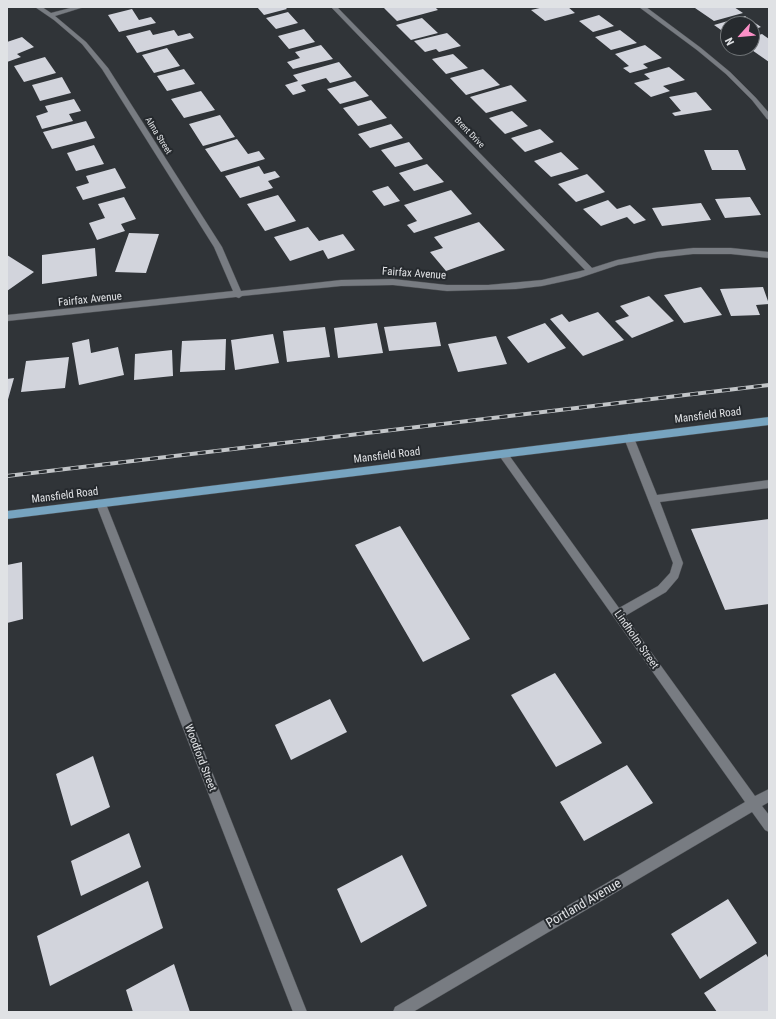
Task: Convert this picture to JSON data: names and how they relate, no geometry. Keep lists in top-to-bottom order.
{
  "streets": {
    "main road": ["Mansfield Road"],
    "street": [
      "Brent Drive",
      "Alma Street",
      "Fairfax Avenue",
      "Lindholm Street",
      "Woodford Street",
      "Portland Avenue"
    ]
  },
  "crossings": [
    ["Brent Drive", "Fairfax Avenue"],
    ["Alma Street", "Fairfax Avenue"],
    ["Mansfield Road", "Lindholm Street"],
    ["Mansfield Road", "Woodford Street"],
    ["Lindholm Street", "Portland Avenue"]
  ],
  "north": "bottom left"
}
